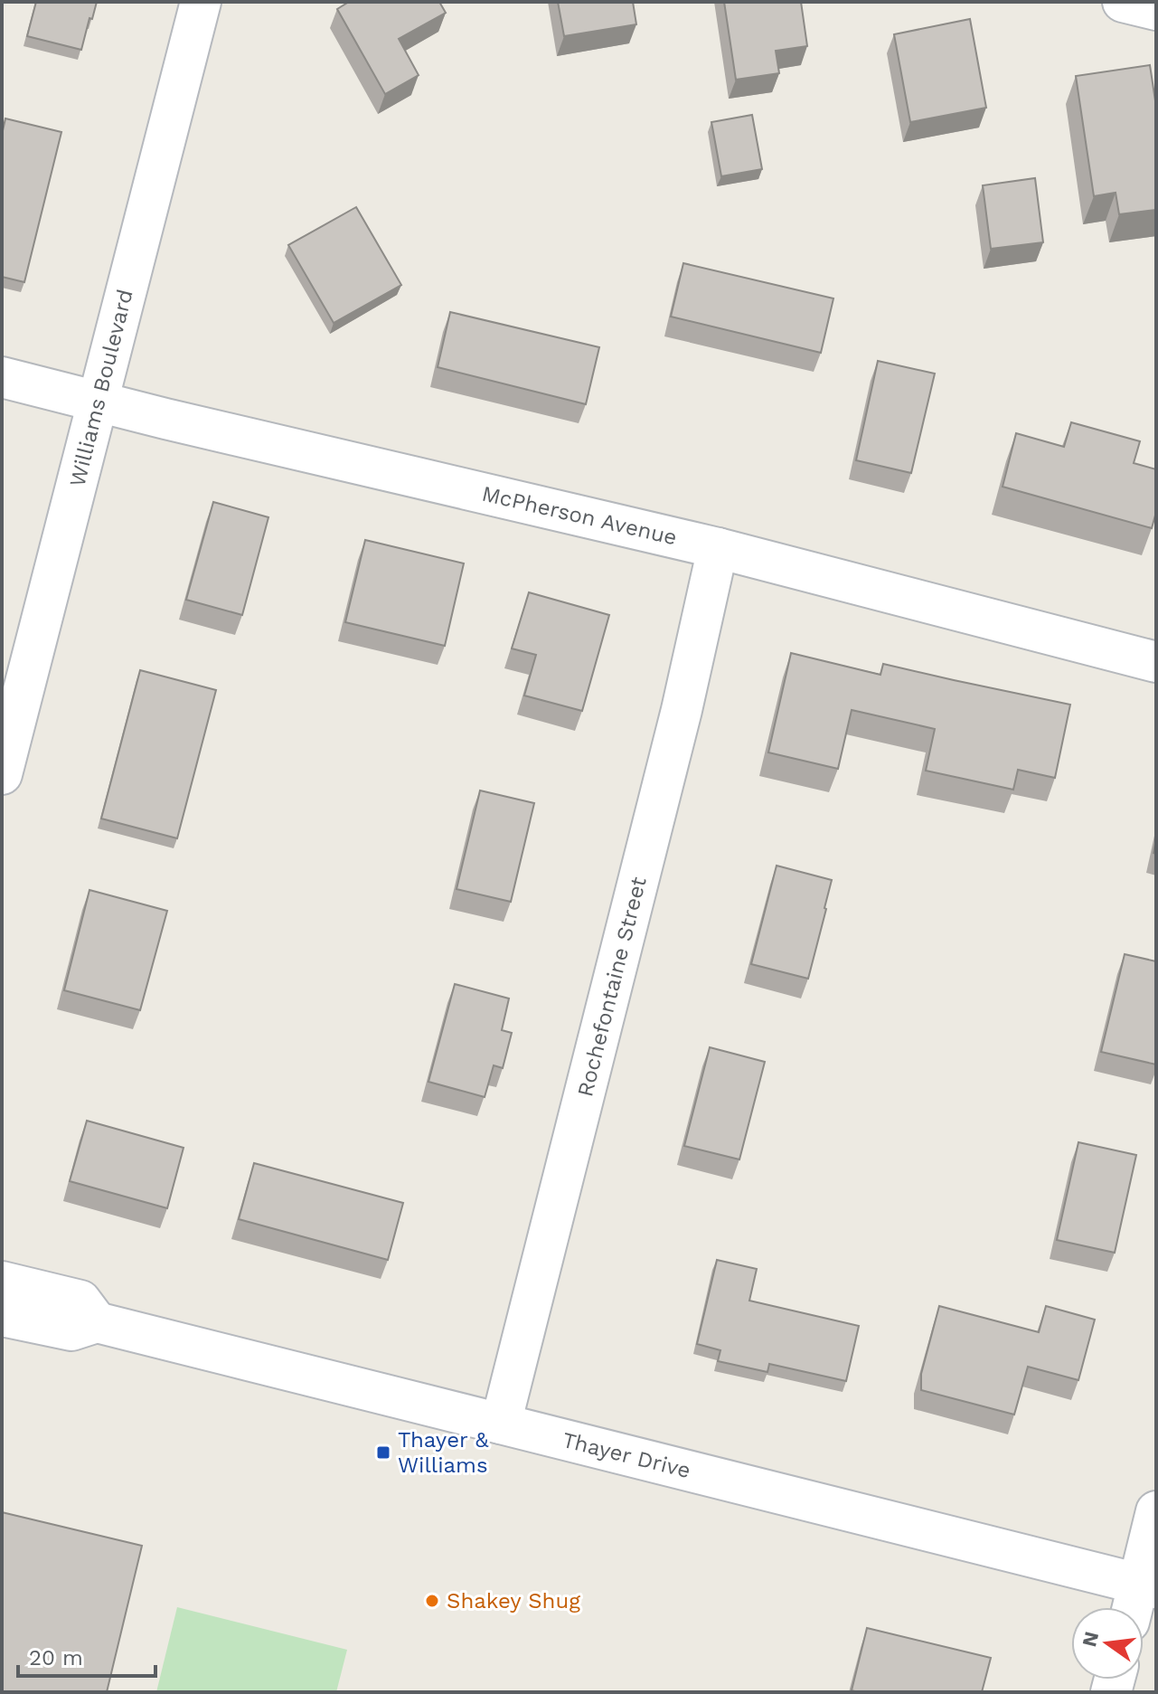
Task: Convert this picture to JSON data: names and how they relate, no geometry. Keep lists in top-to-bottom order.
{
  "streets": {
    "street": [
      "Williams Boulevard",
      "McPherson Avenue",
      "Rochefontaine Street",
      "Thayer Drive"
    ]
  },
  "crossings": [
    ["Williams Boulevard", "McPherson Avenue"],
    ["McPherson Avenue", "Rochefontaine Street"],
    ["Rochefontaine Street", "Thayer Drive"]
  ],
  "places": {
    "transit": ["Thayer & Williams"],
    "other": ["Shakey Shug"]
  },
  "scale_bar": "20 m",
  "north": "left"
}
